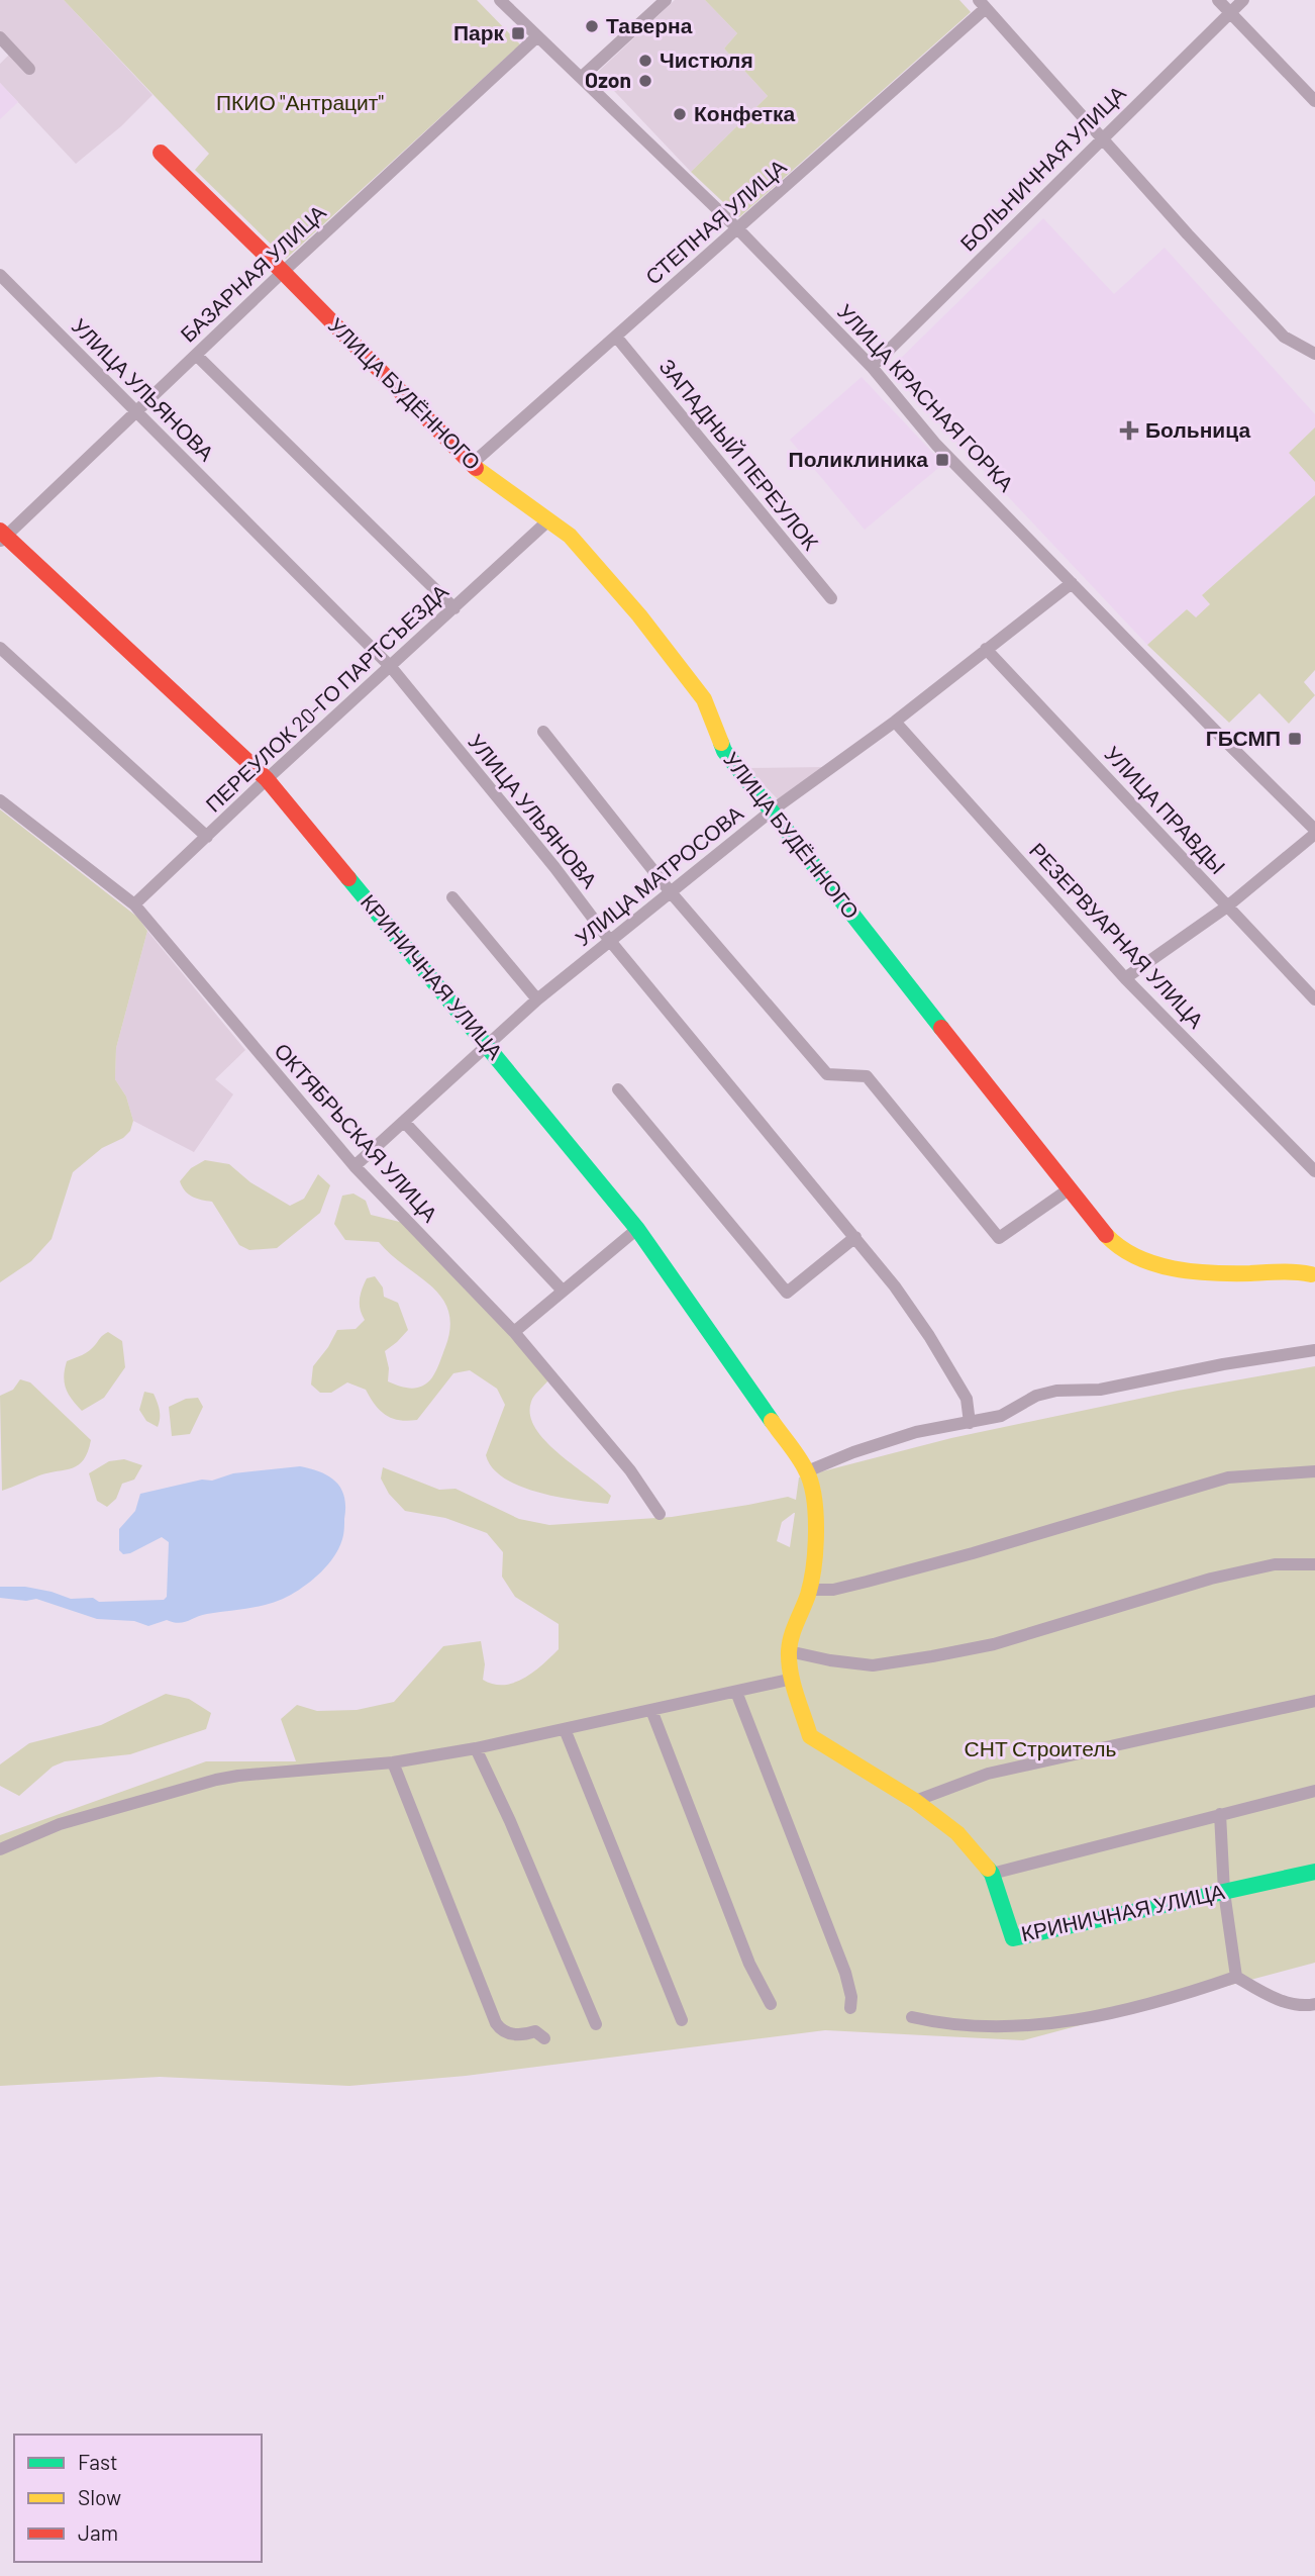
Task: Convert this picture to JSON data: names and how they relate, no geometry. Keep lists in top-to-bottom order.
{
  "streets": {
    "street": [
      "БОЛЬНИЧНАЯ УЛИЦА",
      "СТЕПНАЯ УЛИЦА",
      "БАЗАРНАЯ УЛИЦА",
      "УЛИЦА УЛЬЯНОВА",
      "УЛИЦА БУДЁННОГО",
      "УЛИЦА КРАСНАЯ ГОРКА",
      "ЗАПАДНЫЙ ПЕРЕУЛОК",
      "ПЕРЕУЛОК 20-ГО ПАРТСЪЕЗДА",
      "УЛИЦА ПРАВДЫ",
      "УЛИЦА МАТРОСОВА",
      "РЕЗЕРВУАРНАЯ УЛИЦА",
      "КРИНИЧНАЯ УЛИЦА",
      "ОКТЯБРЬСКАЯ УЛИЦА"
    ]
  },
  "crossings": [
    ["БОЛЬНИЧНАЯ УЛИЦА", "УЛИЦА КРАСНАЯ ГОРКА"],
    ["СТЕПНАЯ УЛИЦА", "УЛИЦА БУДЁННОГО"],
    ["СТЕПНАЯ УЛИЦА", "УЛИЦА КРАСНАЯ ГОРКА"],
    ["СТЕПНАЯ УЛИЦА", "ЗАПАДНЫЙ ПЕРЕУЛОК"],
    ["БАЗАРНАЯ УЛИЦА", "УЛИЦА УЛЬЯНОВА"],
    ["БАЗАРНАЯ УЛИЦА", "УЛИЦА БУДЁННОГО"],
    ["БАЗАРНАЯ УЛИЦА", "УЛИЦА КРАСНАЯ ГОРКА"],
    ["БАЗАРНАЯ УЛИЦА", "КРИНИЧНАЯ УЛИЦА"],
    ["УЛИЦА УЛЬЯНОВА", "ПЕРЕУЛОК 20-ГО ПАРТСЪЕЗДА"],
    ["УЛИЦА УЛЬЯНОВА", "УЛИЦА МАТРОСОВА"],
    ["УЛИЦА БУДЁННОГО", "ПЕРЕУЛОК 20-ГО ПАРТСЪЕЗДА"],
    ["УЛИЦА БУДЁННОГО", "УЛИЦА МАТРОСОВА"],
    ["УЛИЦА КРАСНАЯ ГОРКА", "УЛИЦА МАТРОСОВА"],
    ["ПЕРЕУЛОК 20-ГО ПАРТСЪЕЗДА", "КРИНИЧНАЯ УЛИЦА"],
    ["ПЕРЕУЛОК 20-ГО ПАРТСЪЕЗДА", "ОКТЯБРЬСКАЯ УЛИЦА"],
    ["УЛИЦА ПРАВДЫ", "УЛИЦА МАТРОСОВА"],
    ["УЛИЦА МАТРОСОВА", "РЕЗЕРВУАРНАЯ УЛИЦА"],
    ["УЛИЦА МАТРОСОВА", "КРИНИЧНАЯ УЛИЦА"],
    ["УЛИЦА МАТРОСОВА", "ОКТЯБРЬСКАЯ УЛИЦА"]
  ],
  "parks": ["ПКИО \"Антрацит\"", "СНТ Строитель"],
  "places": {
    "other": [
      "Таверна",
      "Чистюля",
      "Ozon",
      "Конфетка"
    ],
    "transit": ["Парк", "Поликлиника", "ГБСМП"],
    "health": ["Больница"]
  },
  "legend": ["Fast", "Slow", "Jam"]
}
